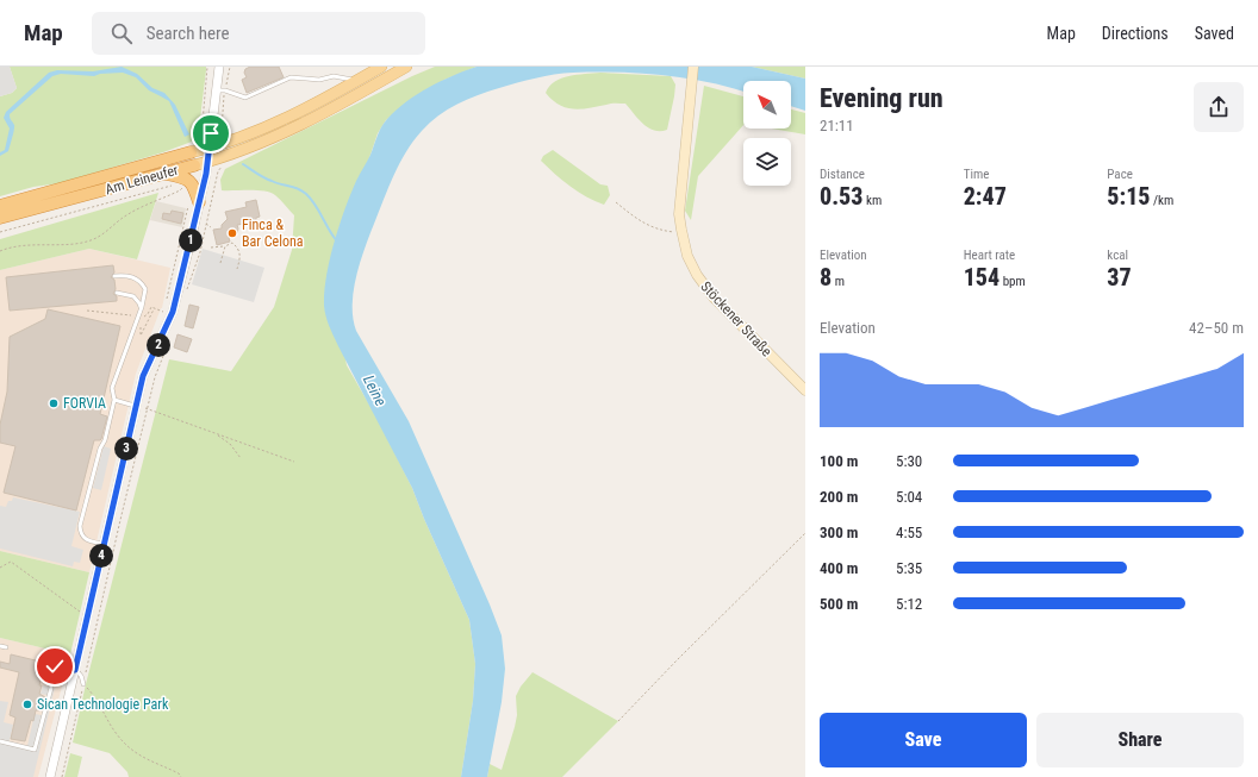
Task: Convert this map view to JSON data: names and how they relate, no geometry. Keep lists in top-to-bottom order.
{
  "streets": {
    "highway": ["Am Leineufer"],
    "main road": ["Stöckener Straße"]
  },
  "water": ["Leine"],
  "places": ["Finca & Bar Celona", "FORVIA", "Sican Technologie Park"],
  "north": "top left",
  "page": {
    "header": "Map",
    "search": "Search here",
    "nav": ["Map", "Directions", "Saved"],
    "heading": ["Evening run", "21:11"],
    "stats": [
      ["Distance", "0.53 km"],
      ["Time", "2:47"],
      ["Pace", "5:15 /km"],
      ["Elevation", "8 m"],
      ["Heart rate", "154 bpm"],
      ["kcal", "37"]
    ],
    "pins": [
      "1",
      "2",
      "3",
      "4"
    ],
    "chart": ["Elevation", "42–50 m"],
    "list": [
      {
        "name": "100 m",
        "note": "5:30"
      },
      {
        "name": "200 m",
        "note": "5:04"
      },
      {
        "name": "300 m",
        "note": "4:55"
      },
      {
        "name": "400 m",
        "note": "5:35"
      },
      {
        "name": "500 m",
        "note": "5:12"
      }
    ],
    "buttons": ["Save", "Share"]
  }
}
